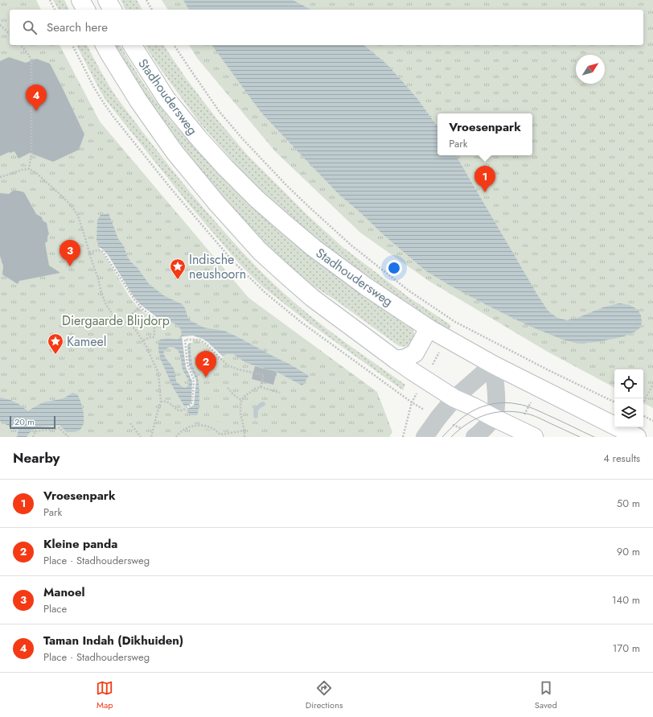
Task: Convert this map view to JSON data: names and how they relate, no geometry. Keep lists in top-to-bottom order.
{
  "streets": {
    "main road": ["Stadhoudersweg"]
  },
  "parks": ["Diergaarde Blijdorp"],
  "places": {
    "place": ["Indische neushoorn", "Kameel"]
  },
  "scale_bar": "20 m",
  "north": "top right",
  "page": {
    "search": "Search here",
    "pins": [
      "4",
      "1",
      "3",
      "2"
    ],
    "popup": ["Vroesenpark", "Park"],
    "scale": "20 m",
    "heading": ["Nearby", "4 results"],
    "list": [
      {
        "mark": "1",
        "name": "Vroesenpark",
        "note": "Park",
        "value": "50 m"
      },
      {
        "mark": "2",
        "name": "Kleine panda",
        "note": "Place · Stadhoudersweg",
        "value": "90 m"
      },
      {
        "mark": "3",
        "name": "Manoel",
        "note": "Place",
        "value": "140 m"
      },
      {
        "mark": "4",
        "name": "Taman Indah (Dikhuiden)",
        "note": "Place · Stadhoudersweg",
        "value": "170 m"
      }
    ],
    "nav": ["Map", "Directions", "Saved"]
  }
}
